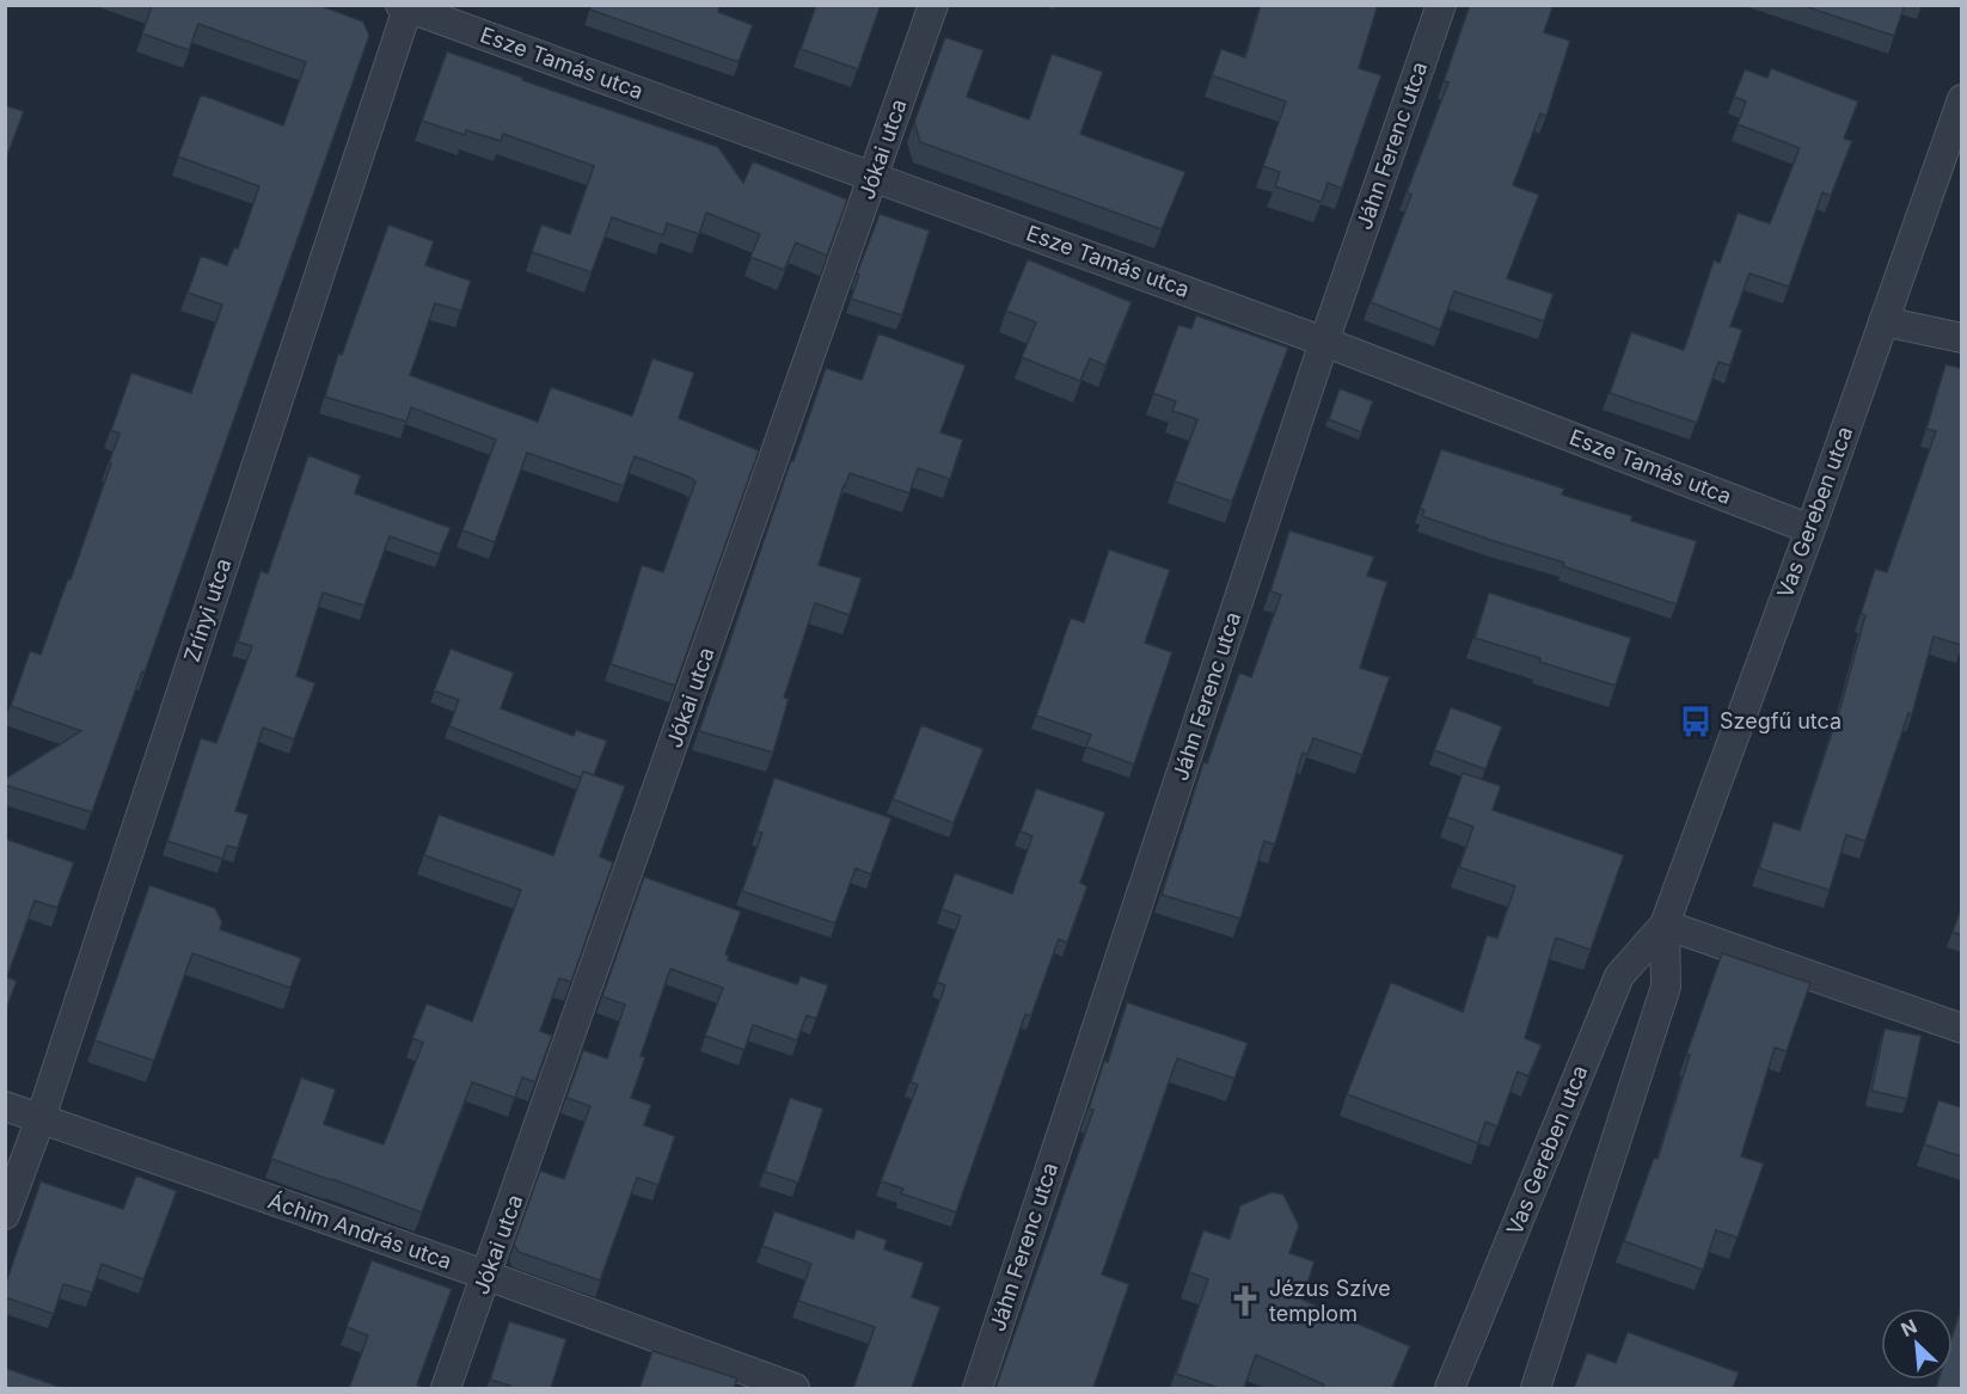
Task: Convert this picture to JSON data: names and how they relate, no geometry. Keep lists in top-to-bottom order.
{
  "streets": {
    "street": [
      "Esze Tamás utca",
      "Jáhn Ferenc utca",
      "Jókai utca",
      "Vas Gereben utca",
      "Zrínyi utca",
      "Áchim András utca"
    ]
  },
  "crossings": [
    ["Esze Tamás utca", "Jáhn Ferenc utca"],
    ["Esze Tamás utca", "Jókai utca"],
    ["Esze Tamás utca", "Vas Gereben utca"],
    ["Esze Tamás utca", "Zrínyi utca"],
    ["Jókai utca", "Áchim András utca"],
    ["Zrínyi utca", "Áchim András utca"]
  ],
  "places": {
    "bus stop": ["Szegfű utca"],
    "church": ["Jézus Szíve templom"]
  },
  "north": "top left"
}
